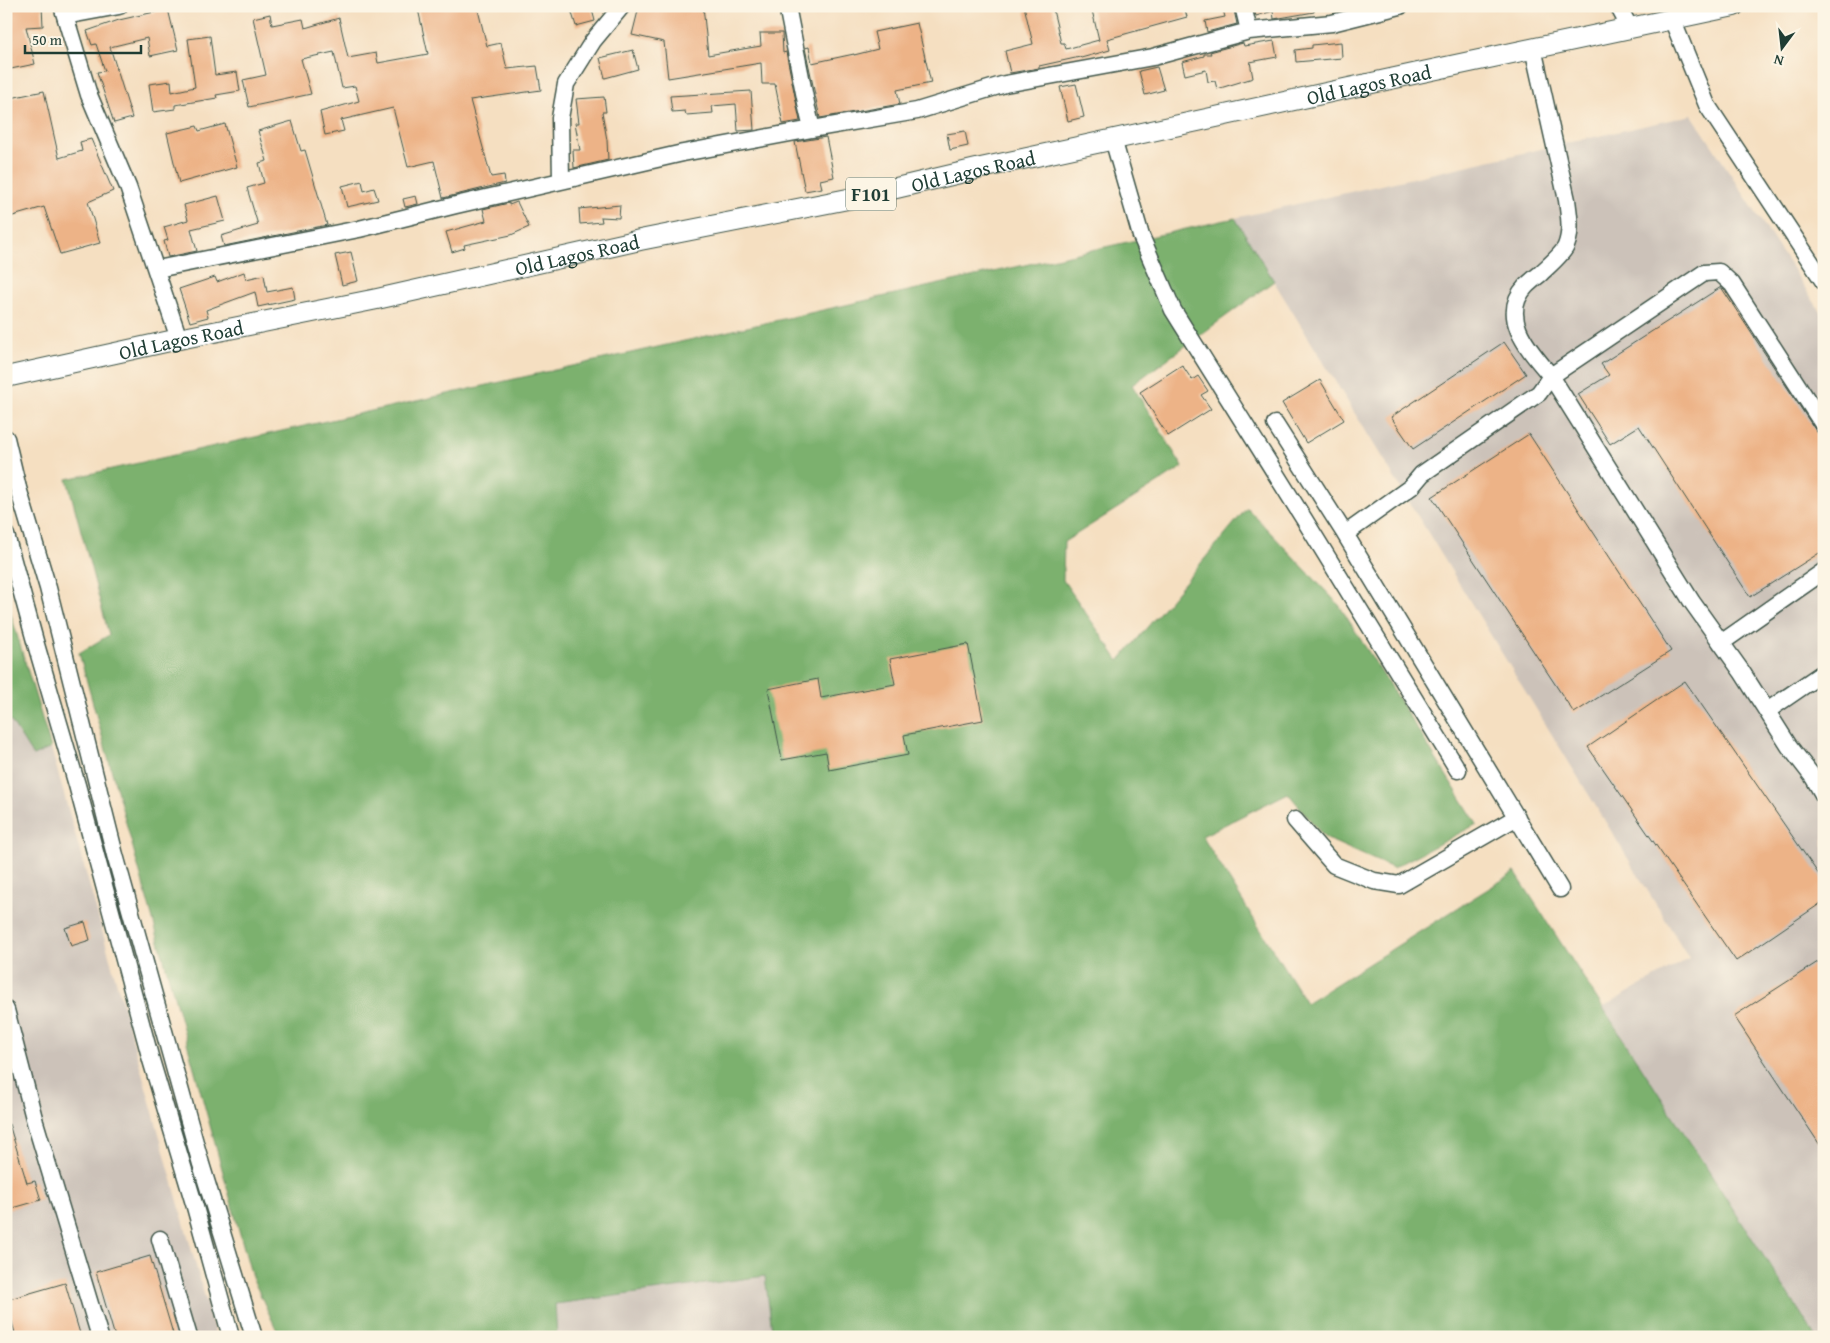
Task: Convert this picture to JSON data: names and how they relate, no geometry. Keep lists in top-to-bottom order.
{
  "streets": {
    "main road": ["Old Lagos Road", "F101"]
  },
  "scale_bar": "50 m",
  "north": "bottom"
}
